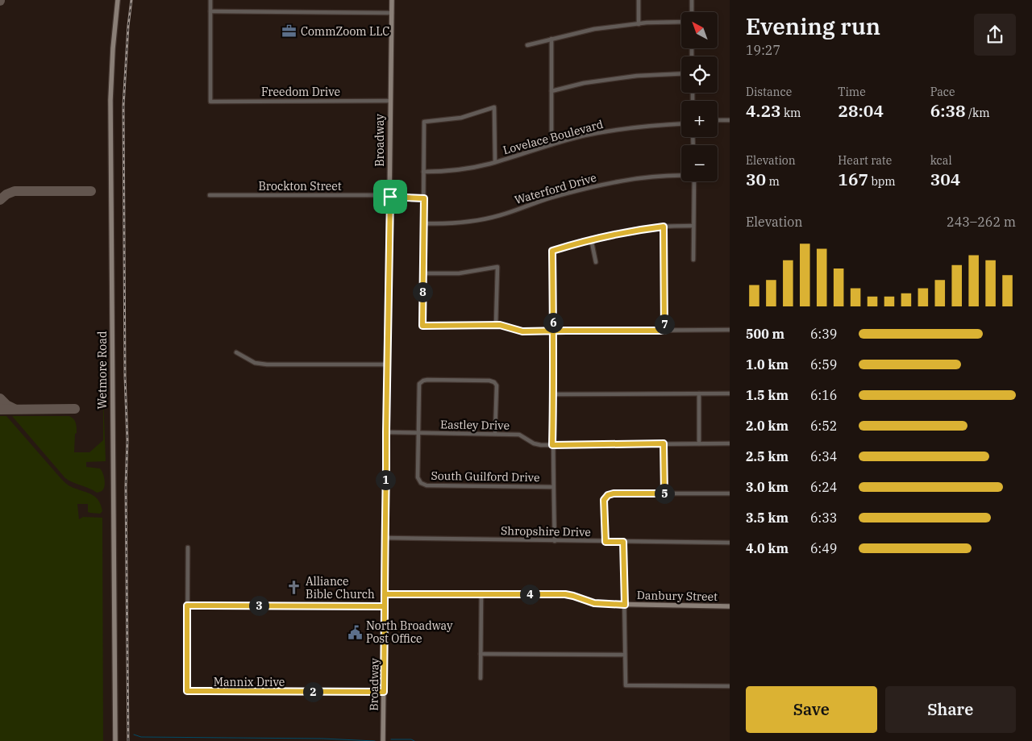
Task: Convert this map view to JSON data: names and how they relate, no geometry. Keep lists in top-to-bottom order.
{
  "streets": {
    "main road": ["Broadway", "Wetmore Road", "Danbury Street"],
    "street": [
      "Freedom Drive",
      "Lovelace Boulevard",
      "Brockton Street",
      "Waterford Drive",
      "Eastley Drive",
      "South Guilford Drive",
      "Shropshire Drive",
      "Mannix Drive"
    ]
  },
  "crossings": [
    ["Freedom Drive", "Broadway"],
    ["Broadway", "Brockton Street"],
    ["Broadway", "Eastley Drive"],
    ["Broadway", "Shropshire Drive"],
    ["Broadway", "Danbury Street"],
    ["Broadway", "Mannix Drive"],
    ["Eastley Drive", "South Guilford Drive"]
  ],
  "places": {
    "office": ["CommZoom LLC"],
    "church": ["Alliance Bible Church"],
    "public building": ["North Broadway Post Office"]
  },
  "north": "top left",
  "page": {
    "heading": ["Evening run", "19:27"],
    "map_buttons": ["+", "−"],
    "stats": [
      ["Distance", "4.23 km"],
      ["Time", "28:04"],
      ["Pace", "6:38 /km"],
      ["Elevation", "30 m"],
      ["Heart rate", "167 bpm"],
      ["kcal", "304"]
    ],
    "chart": ["Elevation", "243–262 m"],
    "pins": [
      "8",
      "6",
      "7",
      "1",
      "5",
      "4",
      "3",
      "2"
    ],
    "list": [
      {
        "name": "500 m",
        "note": "6:39"
      },
      {
        "name": "1.0 km",
        "note": "6:59"
      },
      {
        "name": "1.5 km",
        "note": "6:16"
      },
      {
        "name": "2.0 km",
        "note": "6:52"
      },
      {
        "name": "2.5 km",
        "note": "6:34"
      },
      {
        "name": "3.0 km",
        "note": "6:24"
      },
      {
        "name": "3.5 km",
        "note": "6:33"
      },
      {
        "name": "4.0 km",
        "note": "6:49"
      }
    ],
    "buttons": ["Save", "Share"]
  }
}
